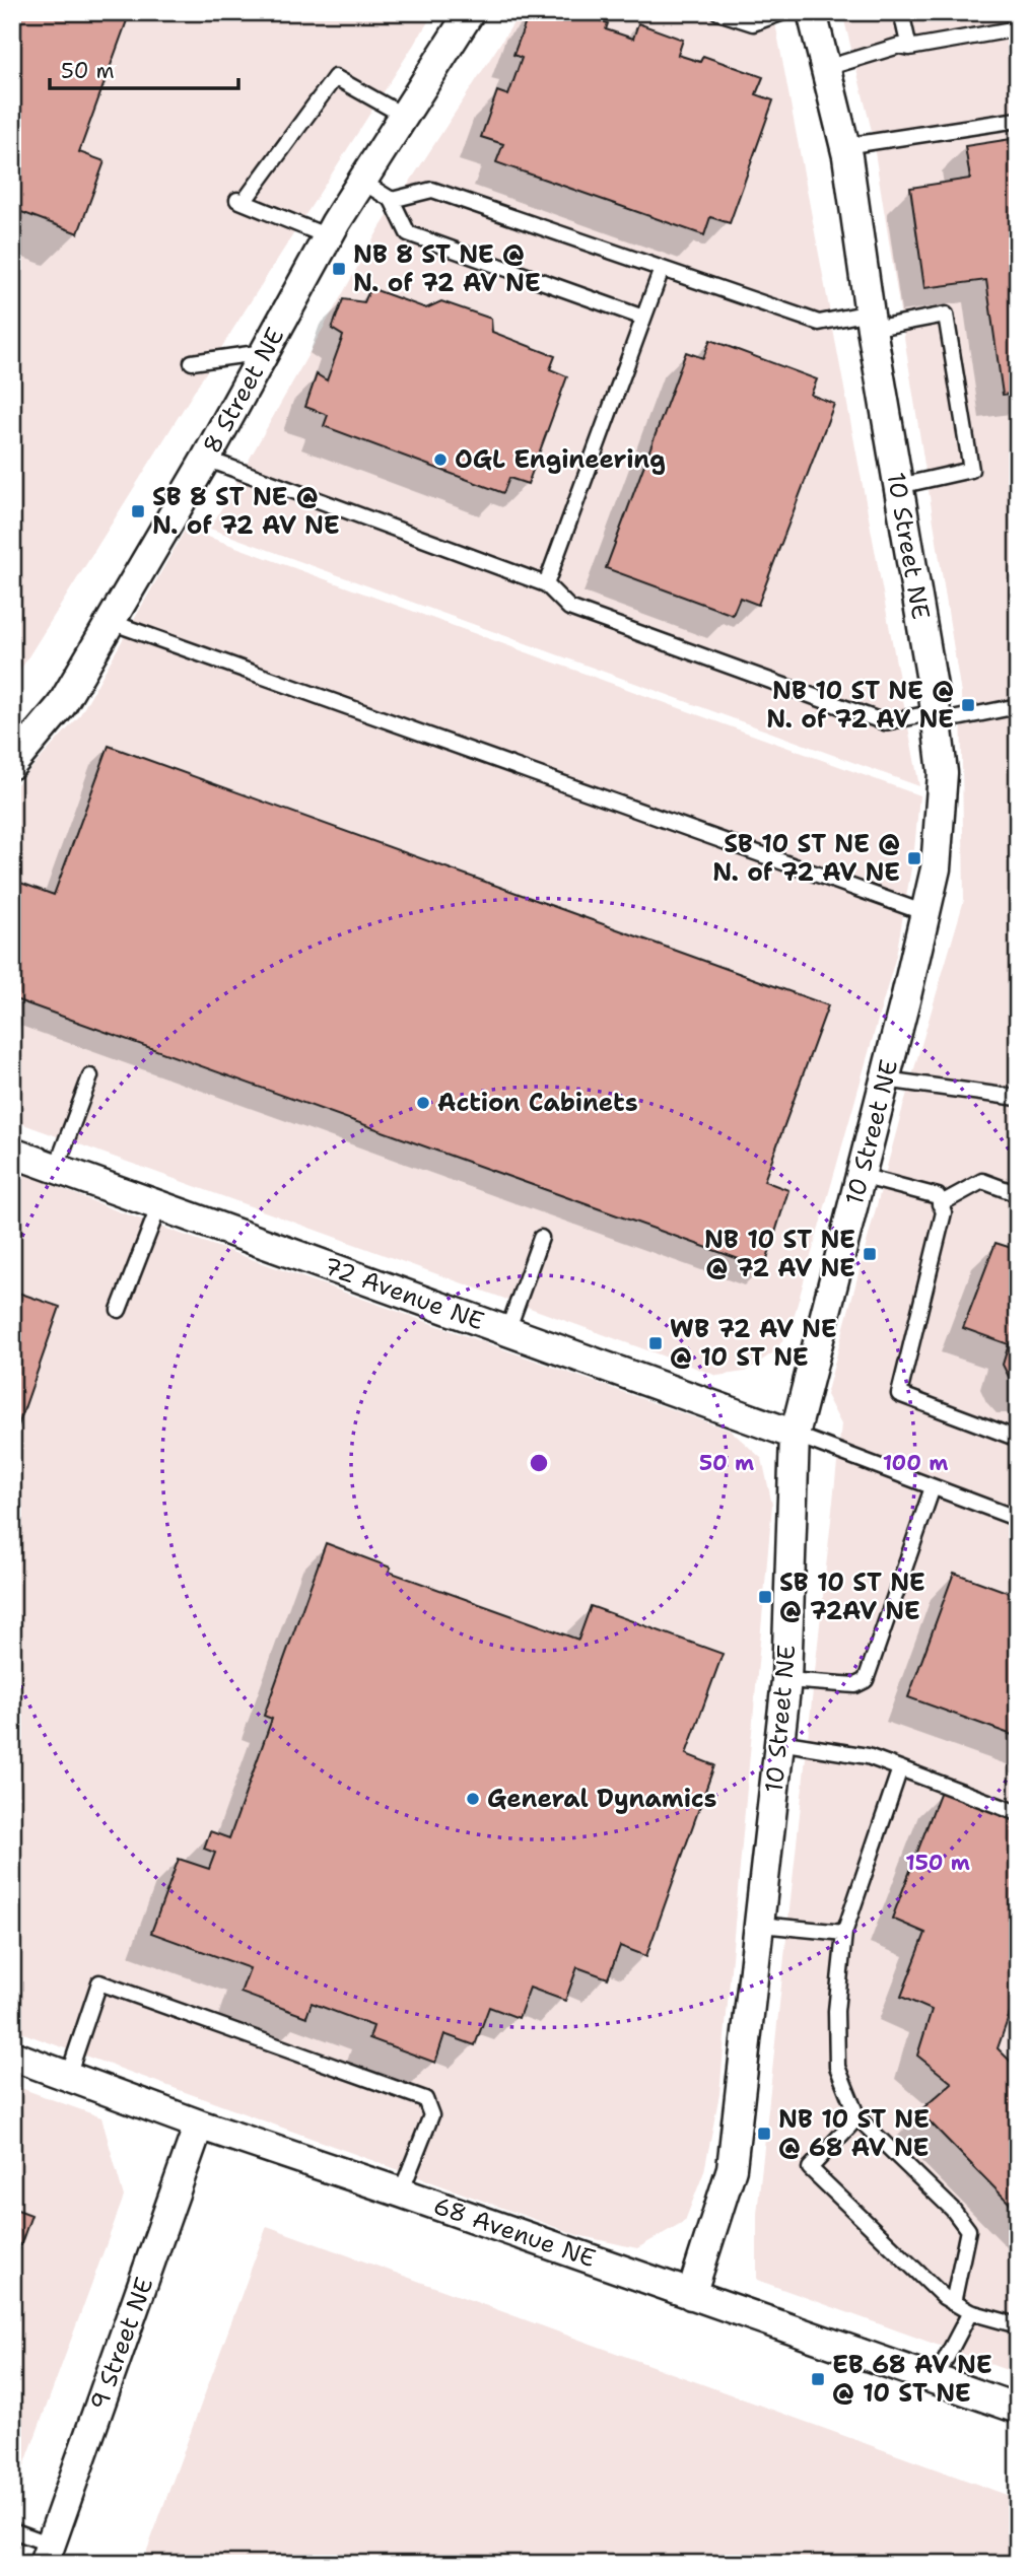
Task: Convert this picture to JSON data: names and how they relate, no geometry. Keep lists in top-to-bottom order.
{
  "streets": {
    "street": [
      "8 Street NE",
      "10 Street NE",
      "72 Avenue NE",
      "68 Avenue NE",
      "9 Street NE"
    ]
  },
  "crossings": [
    ["10 Street NE", "72 Avenue NE"],
    ["10 Street NE", "68 Avenue NE"],
    ["68 Avenue NE", "9 Street NE"]
  ],
  "places": {
    "transit": [
      "NB 8 ST NE @ N. of 72 AV NE",
      "SB 8 ST NE @ N. of 72 AV NE",
      "NB 10 ST NE @ N. of 72 AV NE",
      "SB 10 ST NE @ N. of 72 AV NE",
      "NB 10 ST NE @ 72 AV NE",
      "WB 72 AV NE @ 10 ST NE",
      "SB 10 ST NE @ 72AV NE",
      "NB 10 ST NE @ 68 AV NE",
      "EB 68 AV NE @ 10 ST NE"
    ],
    "other": ["OGL Engineering", "Action Cabinets", "General Dynamics"]
  },
  "scale_bar": "50 m",
  "rings": ["50 m", "100 m", "150 m"]
}
